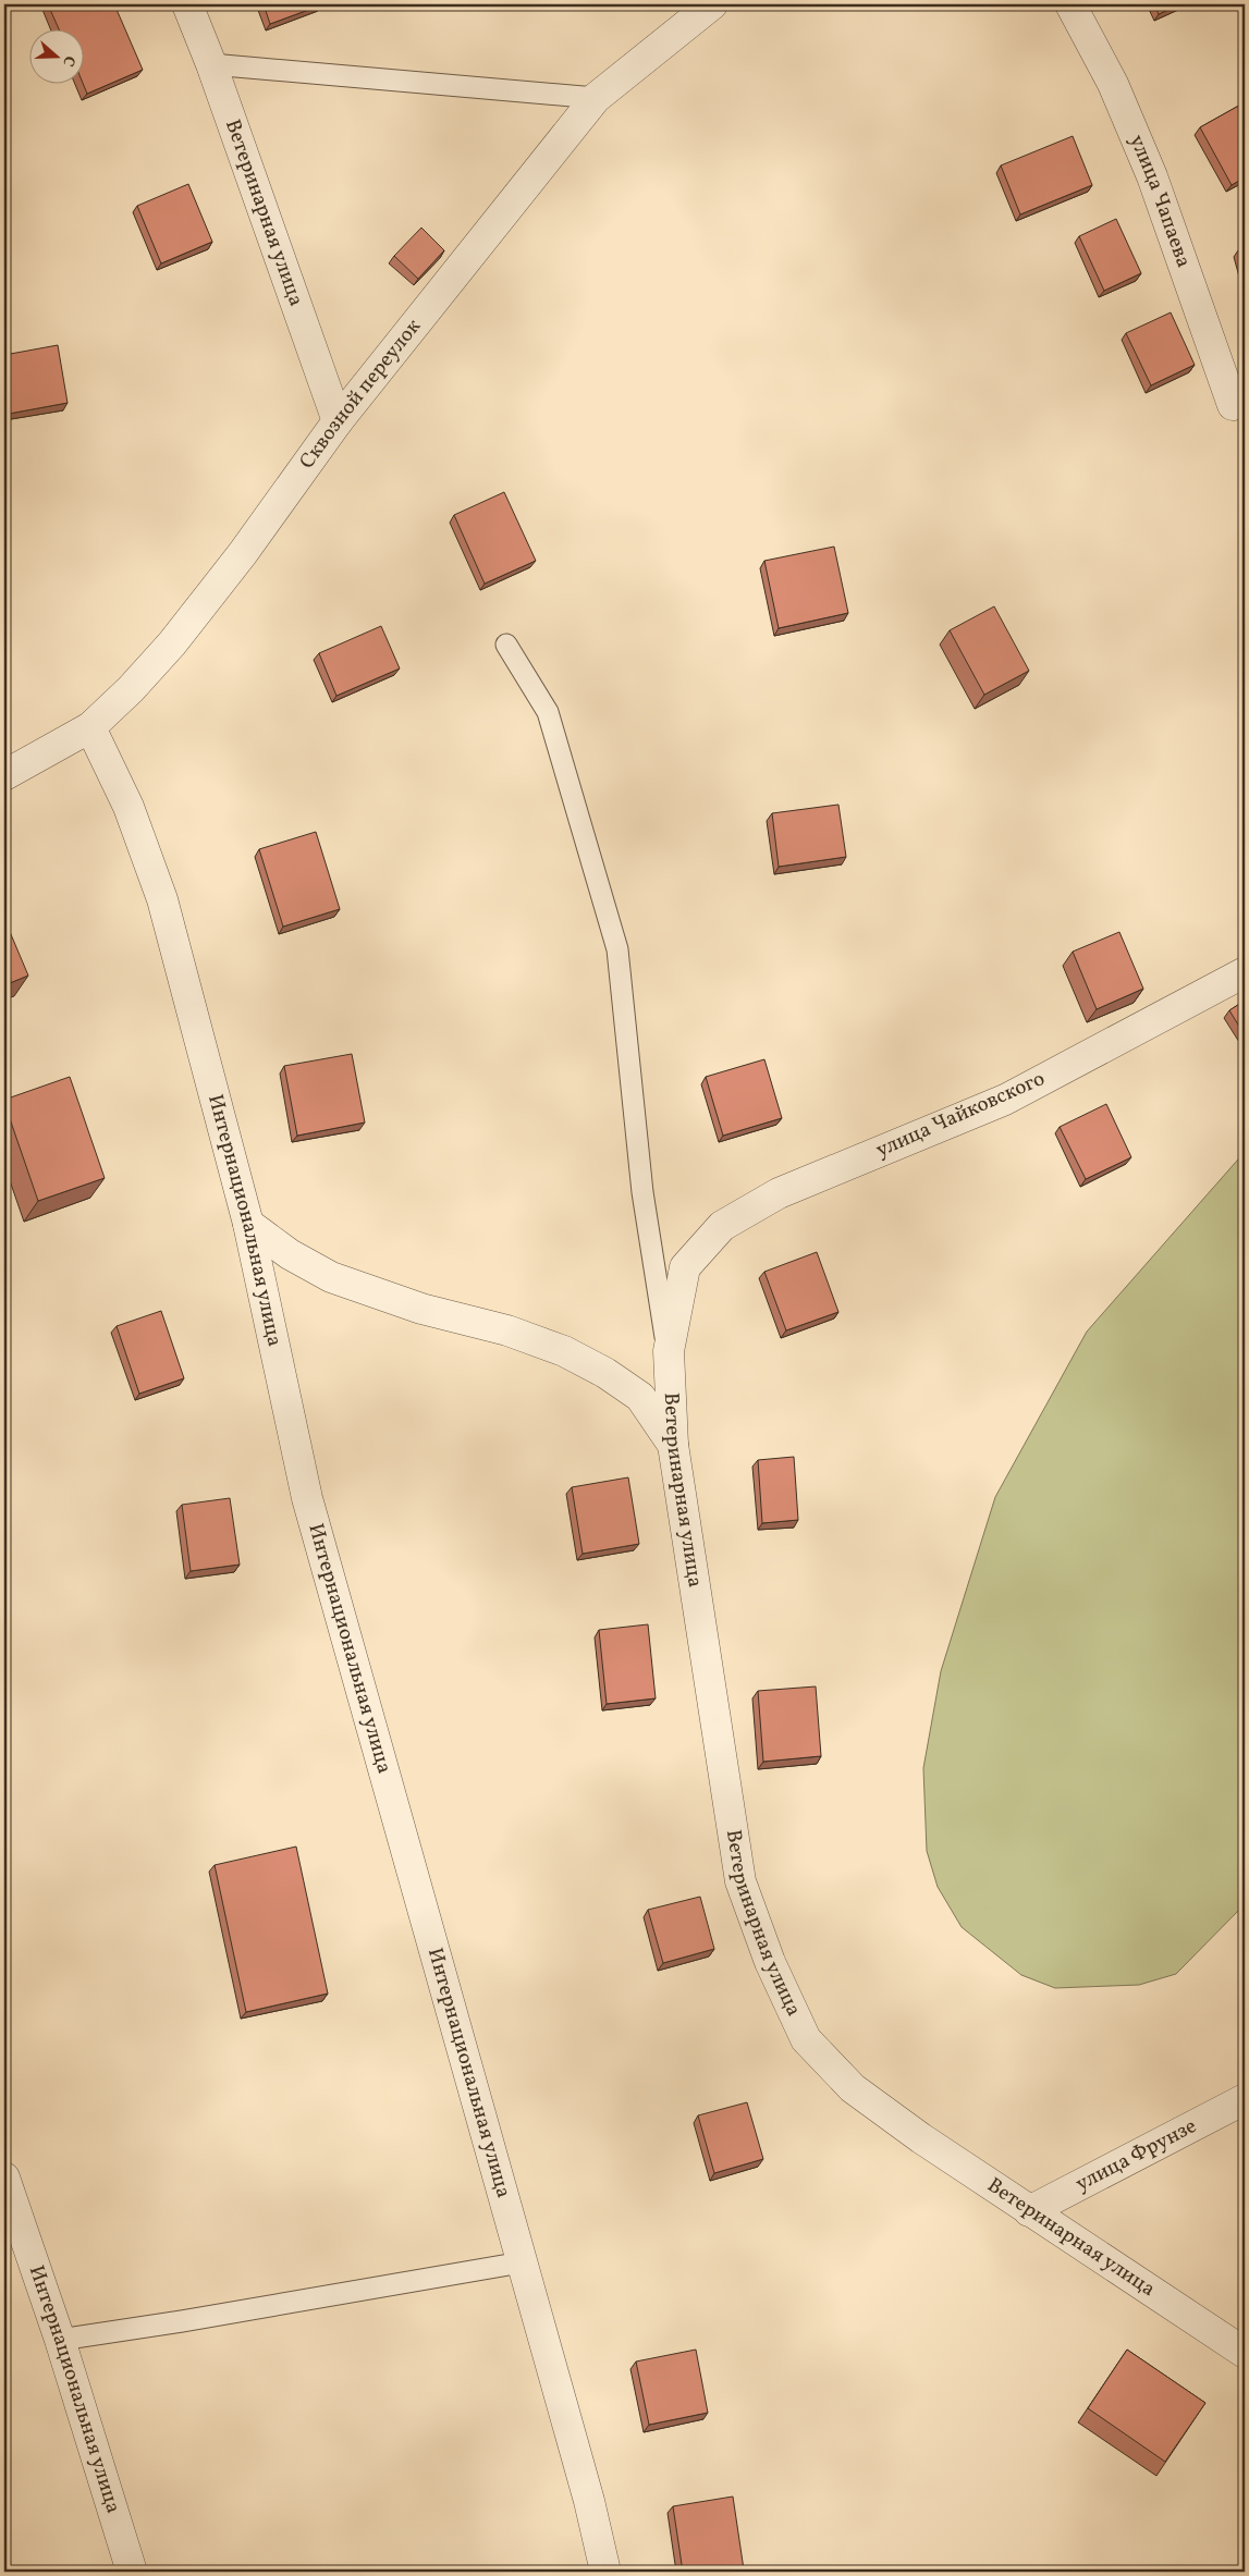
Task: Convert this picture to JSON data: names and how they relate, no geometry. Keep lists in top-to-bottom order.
{
  "streets": {
    "street": [
      "улица Чапаева",
      "Ветеринарная улица",
      "Сквозной переулок",
      "улица Чайковского",
      "Интернациональная улица",
      "улица Фрунзе"
    ]
  },
  "crossings": [
    ["Ветеринарная улица", "Сквозной переулок"],
    ["Ветеринарная улица", "улица Чайковского"],
    ["Ветеринарная улица", "улица Фрунзе"],
    ["Сквозной переулок", "Интернациональная улица"]
  ],
  "north": "right"
}
